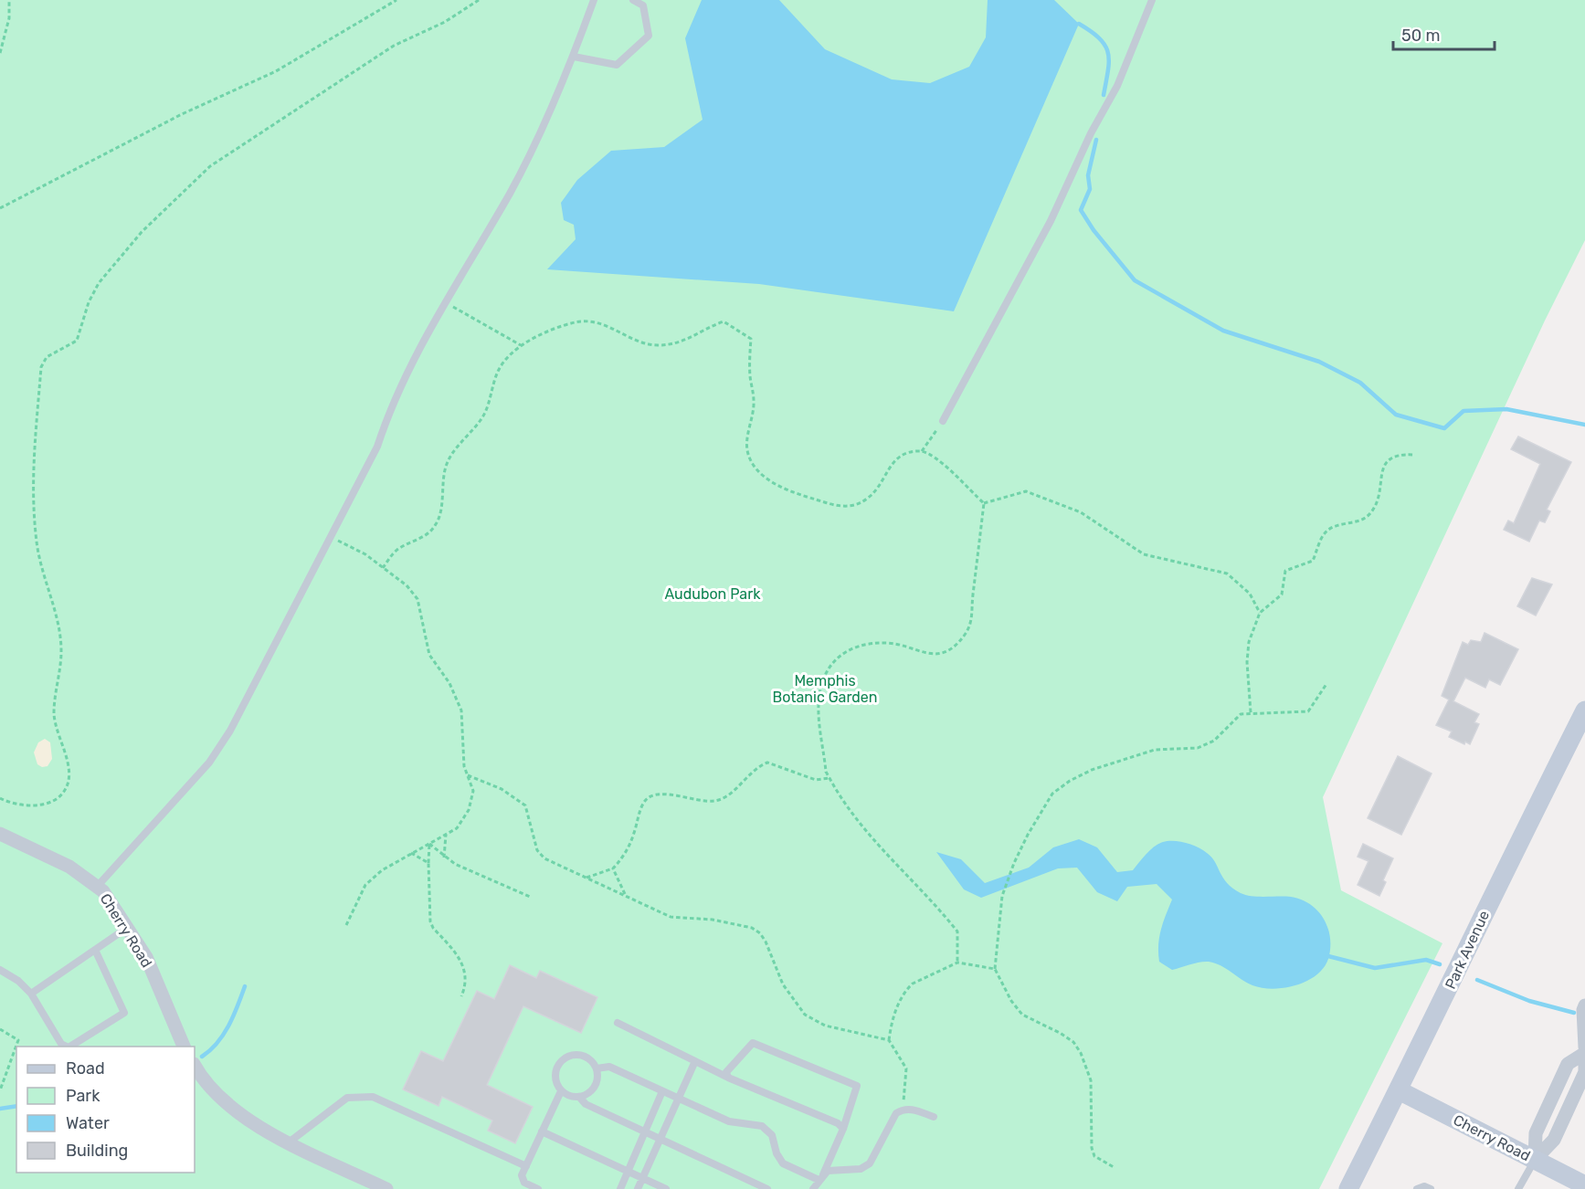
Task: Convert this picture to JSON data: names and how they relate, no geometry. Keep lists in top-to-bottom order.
{
  "streets": {
    "main road": ["Cherry Road", "Park Avenue"]
  },
  "crossings": [
    ["Cherry Road", "Park Avenue"]
  ],
  "parks": ["Audubon Park", "Memphis Botanic Garden"],
  "legend": [
    "Road",
    "Park",
    "Water",
    "Building"
  ],
  "scale_bar": "50 m"
}
